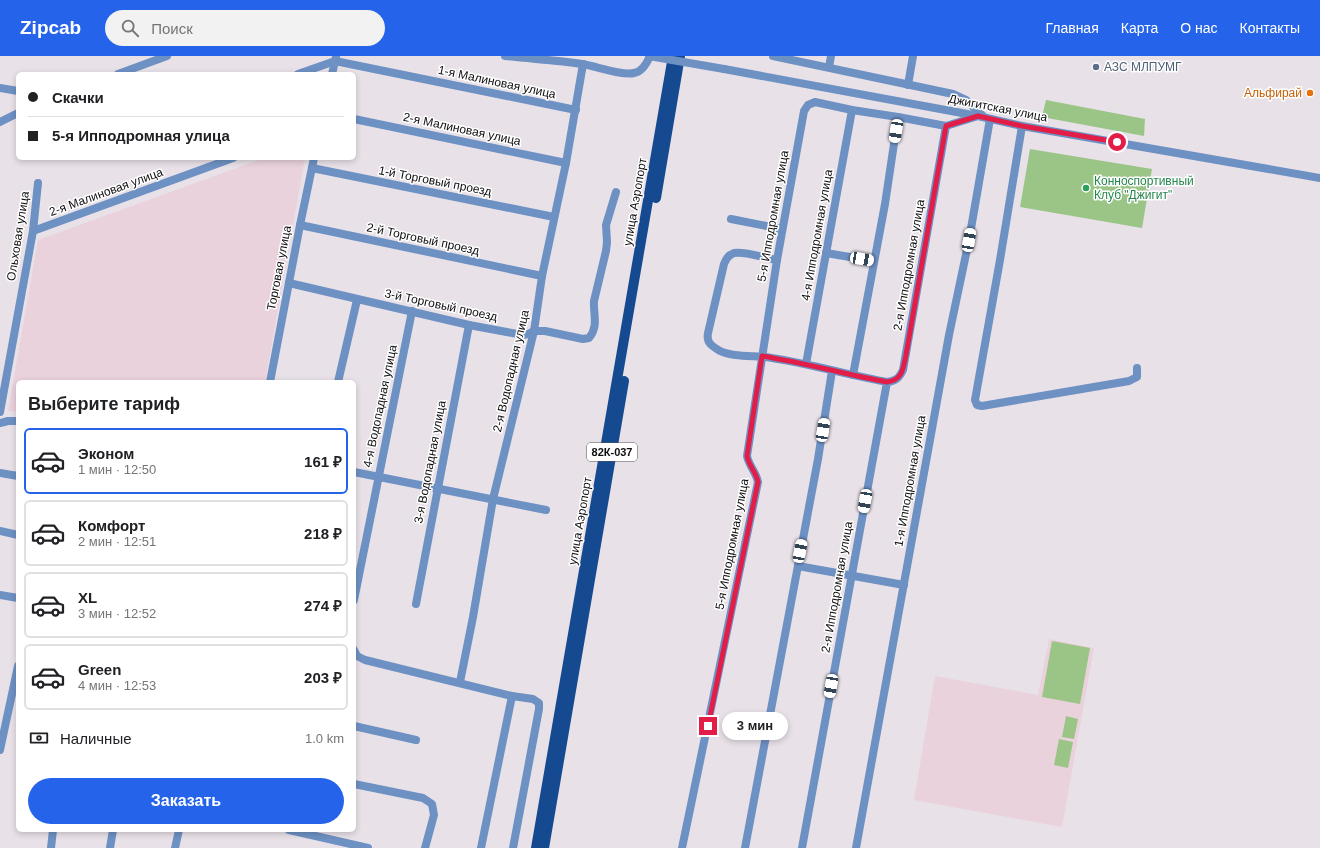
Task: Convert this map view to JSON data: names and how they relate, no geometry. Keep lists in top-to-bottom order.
{
  "streets": {
    "main road": ["улица Аэропорт", "82К-037"],
    "street": [
      "1-я Малиновая улица",
      "Джигитская улица",
      "2-я Малиновая улица",
      "1-й Торговый проезд",
      "5-я Ипподромная улица",
      "4-я Ипподромная улица",
      "Ольховая улица",
      "2-й Торговый проезд",
      "2-я Ипподромная улица",
      "Торговая улица",
      "3-й Торговый проезд",
      "2-я Водопадная улица",
      "4-я Водопадная улица",
      "3-я Водопадная улица",
      "1-я Ипподромная улица"
    ]
  },
  "crossings": [
    ["1-я Малиновая улица", "2-я Водопадная улица"],
    ["Джигитская улица", "1-я Ипподромная улица"],
    ["2-я Малиновая улица", "Ольховая улица"],
    ["2-я Малиновая улица", "2-я Водопадная улица"],
    ["1-й Торговый проезд", "Торговая улица"],
    ["1-й Торговый проезд", "2-я Водопадная улица"],
    ["5-я Ипподромная улица", "4-я Ипподромная улица"],
    ["2-й Торговый проезд", "Торговая улица"],
    ["2-й Торговый проезд", "2-я Водопадная улица"],
    ["Торговая улица", "3-й Торговый проезд"],
    ["3-й Торговый проезд", "2-я Водопадная улица"],
    ["3-й Торговый проезд", "4-я Водопадная улица"],
    ["3-й Торговый проезд", "3-я Водопадная улица"]
  ],
  "places": ["АЗС МЛПУМГ", "Альфирай", "Конноспортивный Клуб \"Джигит\""],
  "page": {
    "header": "Zipcab",
    "search": "Поиск",
    "nav": [
      "Главная",
      "Карта",
      "О нас",
      "Контакты"
    ],
    "banner": ["Скачки", "5-я Ипподромная улица"],
    "heading": "Выберите тариф",
    "list": [
      {
        "name": "Эконом",
        "note": "1 мин · 12:50",
        "value": "161 ₽"
      },
      {
        "name": "Комфорт",
        "note": "2 мин · 12:51",
        "value": "218 ₽"
      },
      {
        "name": "XL",
        "note": "3 мин · 12:52",
        "value": "274 ₽"
      },
      {
        "name": "Green",
        "note": "4 мин · 12:53",
        "value": "203 ₽"
      }
    ],
    "bubble": "3 мин",
    "pay": ["Наличные", "1.0 km"],
    "buttons": "Заказать"
  }
}
